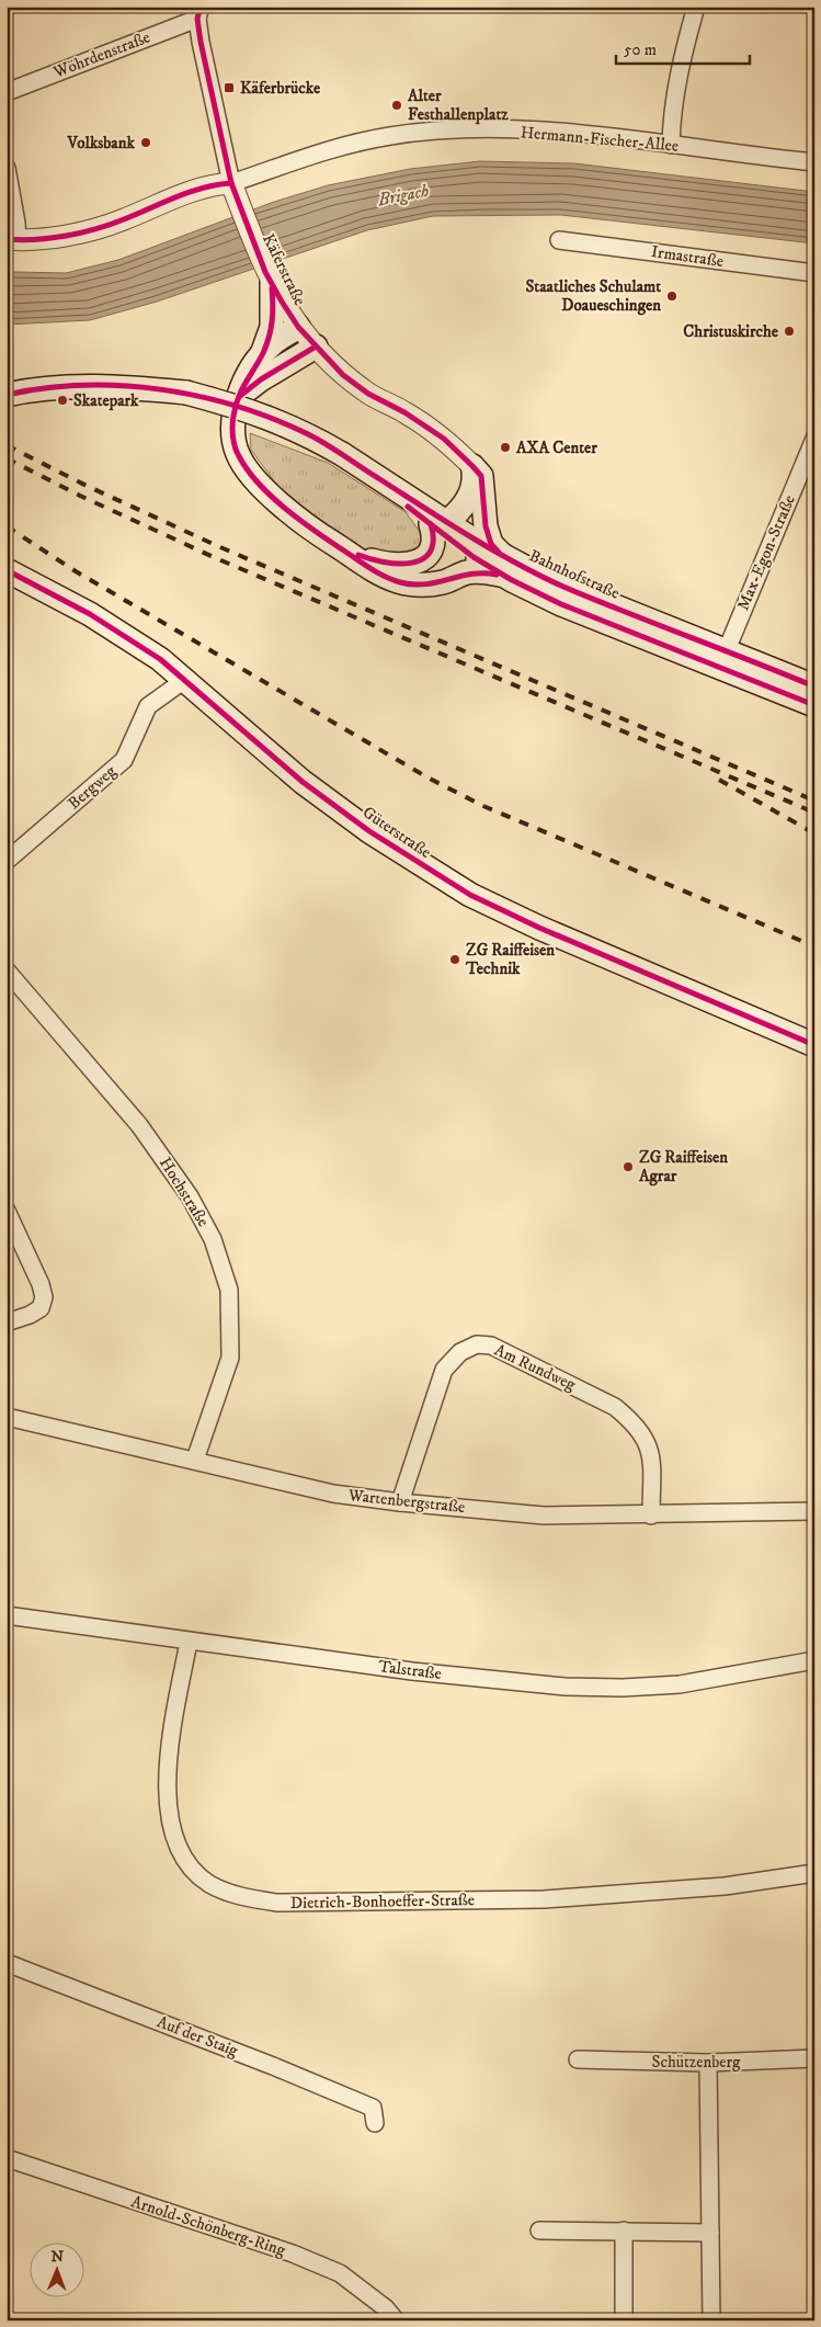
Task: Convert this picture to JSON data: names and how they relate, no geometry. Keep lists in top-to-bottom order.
{
  "streets": {
    "main road": ["Bahnhofstraße", "Güterstraße"],
    "street": [
      "Wöhrdenstraße",
      "Hermann-Fischer-Allee",
      "Irmastraße",
      "Käferstraße",
      "Max-Egon-Straße",
      "Bergweg",
      "Hochstraße",
      "Am Rundweg",
      "Wartenbergstraße",
      "Talstraße",
      "Dietrich-Bonhoeffer-Straße",
      "Auf der Staig",
      "Schützenberg",
      "Arnold-Schönberg-Ring"
    ]
  },
  "crossings": [
    ["Wöhrdenstraße", "Käferstraße"],
    ["Hermann-Fischer-Allee", "Käferstraße"],
    ["Max-Egon-Straße", "Bahnhofstraße"],
    ["Bergweg", "Güterstraße"],
    ["Hochstraße", "Wartenbergstraße"],
    ["Am Rundweg", "Wartenbergstraße"],
    ["Talstraße", "Dietrich-Bonhoeffer-Straße"]
  ],
  "water": ["Brigach"],
  "places": {
    "transit": ["Käferbrücke"],
    "other": [
      "Alter Festhallenplatz",
      "Volksbank",
      "Staatliches Schulamt Doaueschingen",
      "Christuskirche",
      "Skatepark",
      "AXA Center",
      "ZG Raiffeisen Technik",
      "ZG Raiffeisen Agrar"
    ]
  },
  "scale_bar": "50 m",
  "north": "top"
}
